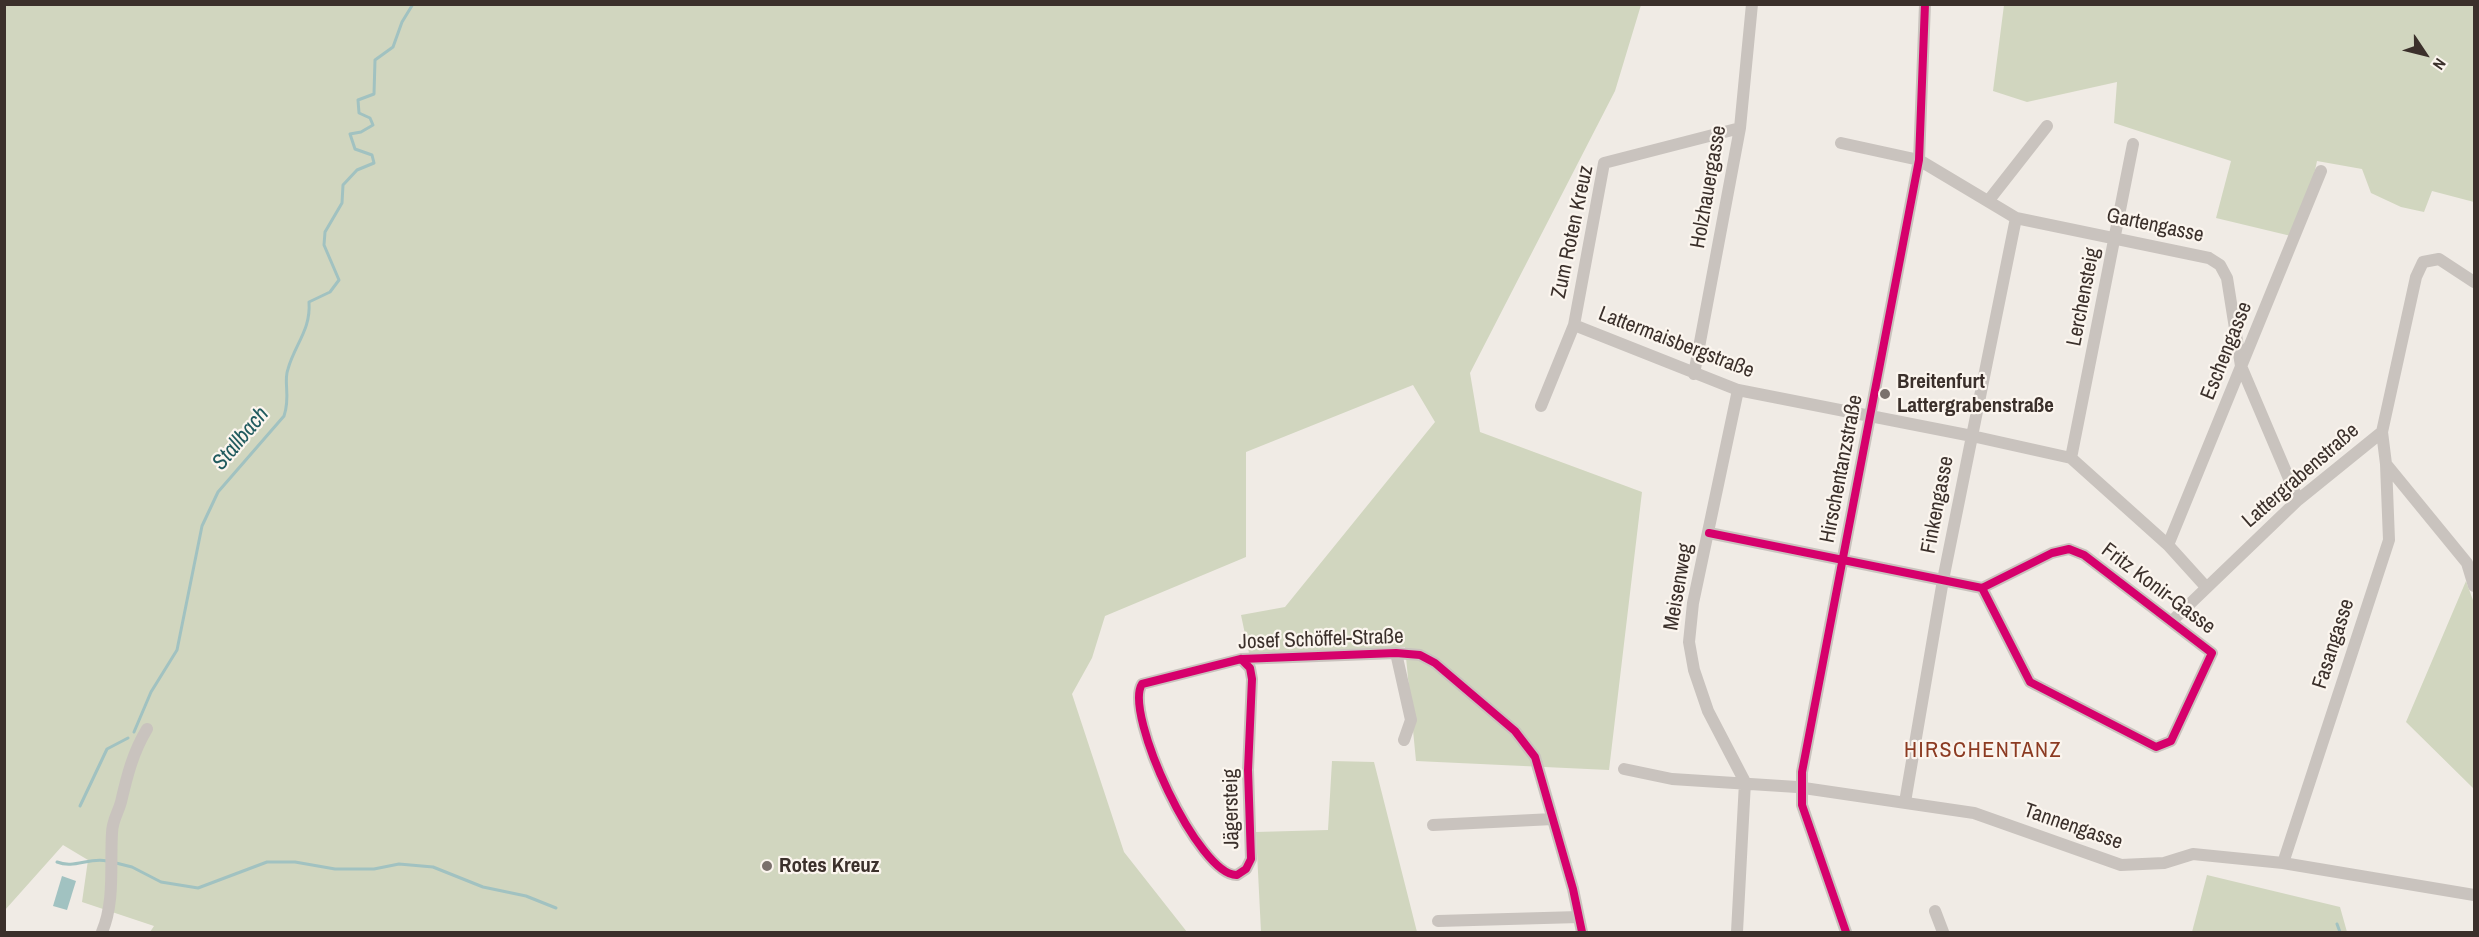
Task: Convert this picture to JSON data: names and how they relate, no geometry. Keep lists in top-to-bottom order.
{
  "streets": {
    "street": [
      "Holzhauergasse",
      "Gartengasse",
      "Zum Roten Kreuz",
      "Lerchensteig",
      "Lattermaisbergstraße",
      "Eschengasse",
      "Hirschentanzstraße",
      "Lattergrabenstraße",
      "Finkengasse",
      "Meisenweg",
      "Fritz Konir-Gasse",
      "Josef Schöffel-Straße",
      "Fasangasse",
      "Jägersteig",
      "Tannengasse"
    ]
  },
  "crossings": [
    ["Holzhauergasse", "Zum Roten Kreuz"],
    ["Holzhauergasse", "Lattermaisbergstraße"],
    ["Gartengasse", "Lerchensteig"],
    ["Gartengasse", "Eschengasse"],
    ["Gartengasse", "Hirschentanzstraße"],
    ["Gartengasse", "Lattergrabenstraße"],
    ["Gartengasse", "Finkengasse"],
    ["Zum Roten Kreuz", "Lattermaisbergstraße"],
    ["Lattermaisbergstraße", "Hirschentanzstraße"],
    ["Lattermaisbergstraße", "Meisenweg"],
    ["Hirschentanzstraße", "Tannengasse"],
    ["Lattergrabenstraße", "Fritz Konir-Gasse"],
    ["Lattergrabenstraße", "Fasangasse"],
    ["Finkengasse", "Tannengasse"],
    ["Josef Schöffel-Straße", "Jägersteig"],
    ["Fasangasse", "Tannengasse"]
  ],
  "districts": ["HIRSCHENTANZ"],
  "water": ["Stallbach"],
  "places": ["Breitenfurt Lattergrabenstraße", "Rotes Kreuz"],
  "north": "bottom right"
}
